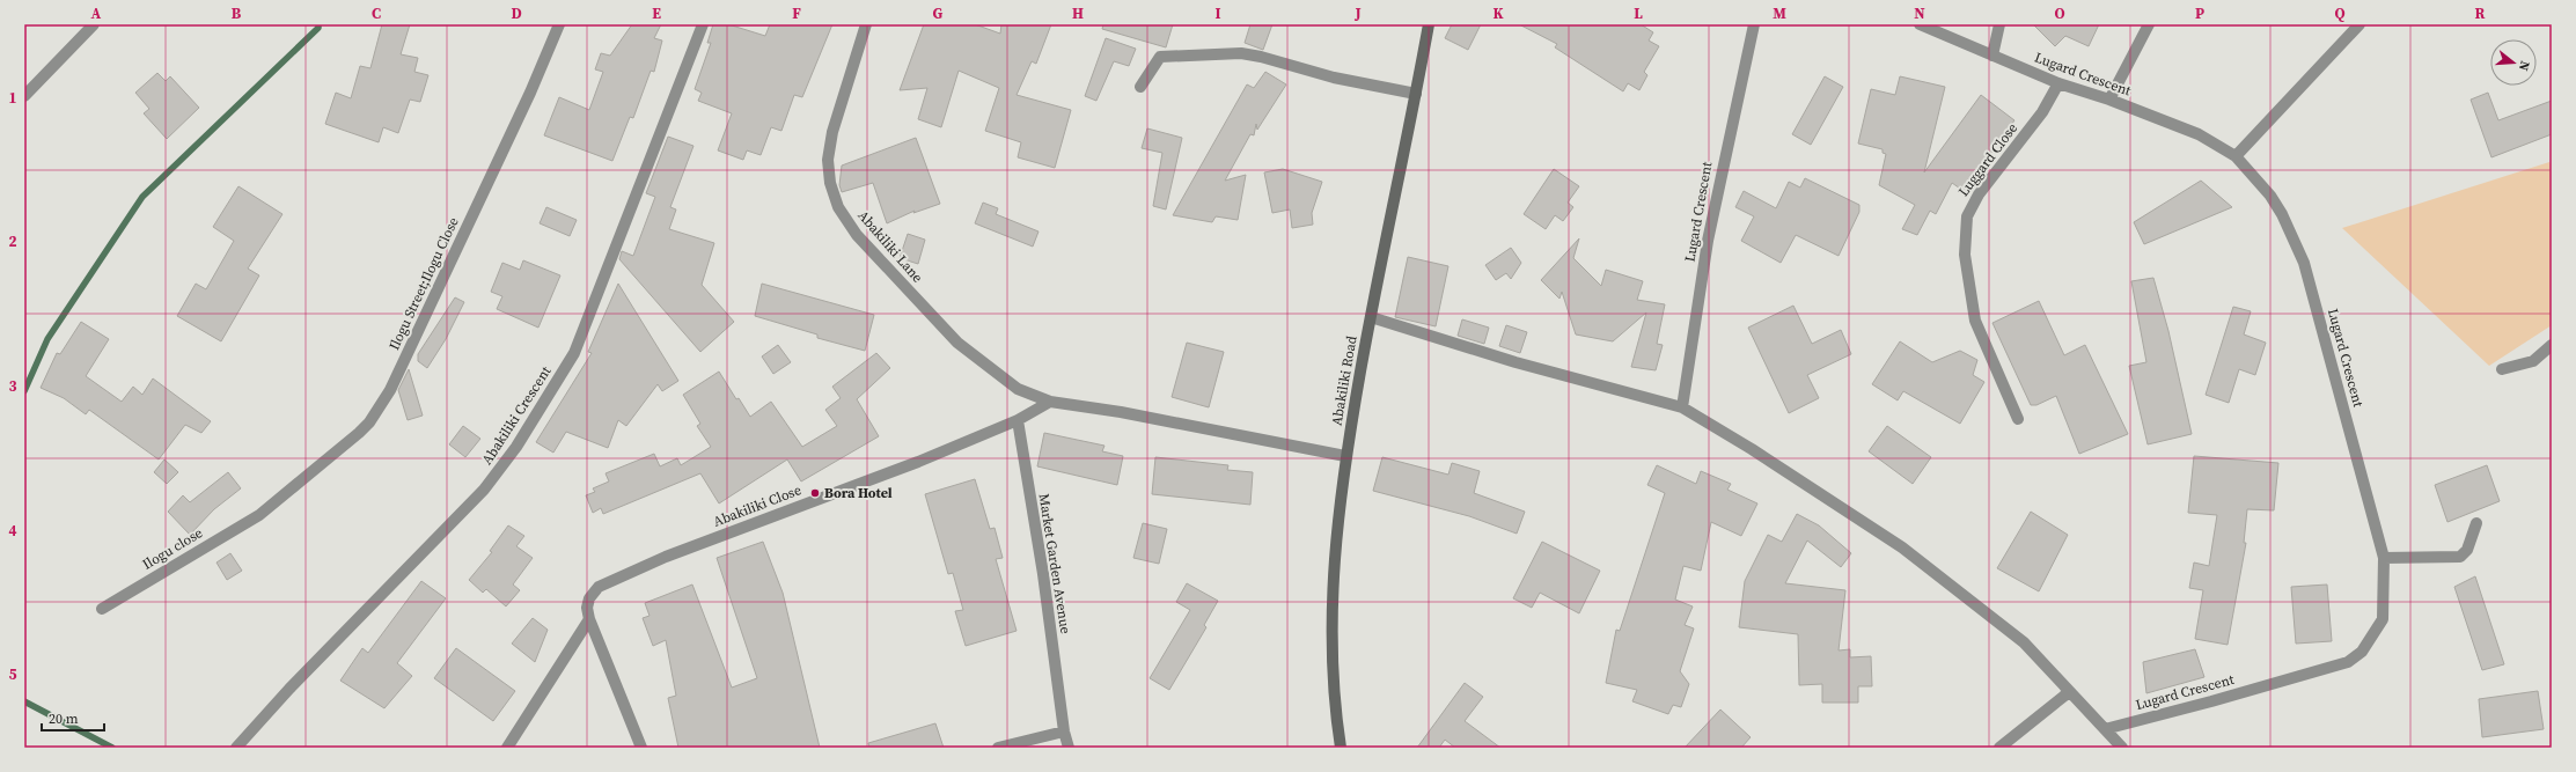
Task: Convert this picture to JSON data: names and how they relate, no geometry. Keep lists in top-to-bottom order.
{
  "streets": {
    "main road": ["Abakiliki Road"],
    "street": [
      "Lugard Crescent",
      "Luggard Close",
      "Abakiliki Lane",
      "Ilogu Street;Ilogu Close",
      "Abakiliki Crescent",
      "Abakiliki Close",
      "Ilogu close",
      "Market Garden Avenue"
    ]
  },
  "crossings": [
    ["Lugard Crescent", "Luggard Close"],
    ["Abakiliki Lane", "Abakiliki Road"],
    ["Ilogu Street;Ilogu Close", "Ilogu close"],
    ["Abakiliki Close", "Market Garden Avenue"]
  ],
  "places": ["Bora Hotel"],
  "scale_bar": "20 m",
  "north": "right",
  "grid": {
    "columns": [
      "A",
      "B",
      "C",
      "D",
      "E",
      "F",
      "G",
      "H",
      "I",
      "J",
      "K",
      "L",
      "M",
      "N",
      "O",
      "P",
      "Q",
      "R"
    ],
    "rows": [
      "1",
      "2",
      "3",
      "4",
      "5"
    ]
  }
}
